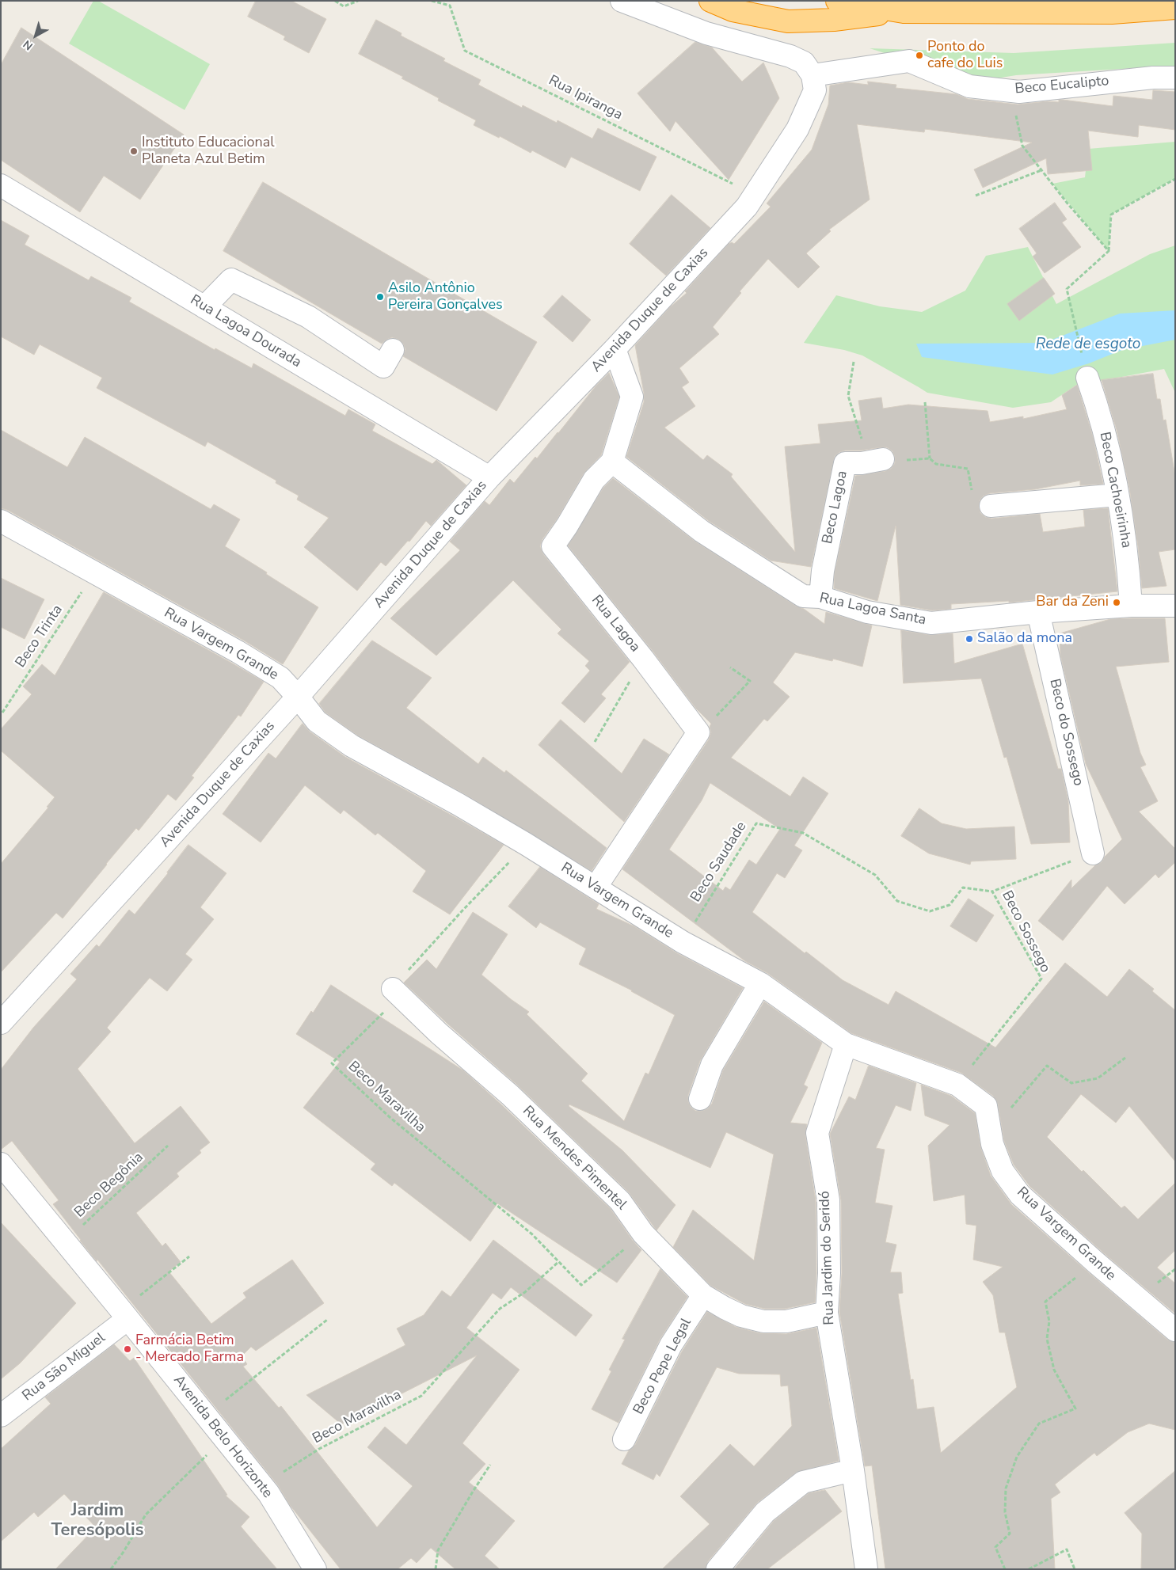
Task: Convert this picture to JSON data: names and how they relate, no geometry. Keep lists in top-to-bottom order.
{
  "streets": {
    "street": [
      "Beco Eucalipto",
      "Avenida Duque de Caxias",
      "Rua Lagoa Dourada",
      "Beco Cachoeirinha",
      "Beco Lagoa",
      "Rua Lagoa Santa",
      "Rua Lagoa",
      "Rua Vargem Grande",
      "Beco do Sossego",
      "Rua Mendes Pimentel",
      "Rua Jardim do Seridó",
      "Beco Pepe Legal",
      "Rua São Miguel",
      "Avenida Belo Horizonte"
    ],
    "path": [
      "Rua Ipiranga",
      "Beco Trinta",
      "Beco Saudade",
      "Beco Sossego",
      "Beco Maravilha",
      "Beco Begônia"
    ]
  },
  "crossings": [
    ["Beco Eucalipto", "Avenida Duque de Caxias"],
    ["Rua Ipiranga", "Avenida Duque de Caxias"],
    ["Avenida Duque de Caxias", "Rua Lagoa Dourada"],
    ["Avenida Duque de Caxias", "Rua Lagoa"],
    ["Avenida Duque de Caxias", "Rua Vargem Grande"],
    ["Beco Cachoeirinha", "Rua Lagoa Santa"],
    ["Beco Lagoa", "Rua Lagoa Santa"],
    ["Rua Lagoa Santa", "Rua Lagoa"],
    ["Rua Lagoa Santa", "Beco do Sossego"],
    ["Beco Trinta", "Rua Vargem Grande"],
    ["Rua Vargem Grande", "Beco Saudade"],
    ["Rua Vargem Grande", "Beco Sossego"],
    ["Rua Vargem Grande", "Beco Maravilha"],
    ["Rua Vargem Grande", "Rua Jardim do Seridó"],
    ["Beco do Sossego", "Beco Sossego"],
    ["Beco Saudade", "Beco Sossego"],
    ["Beco Maravilha", "Rua Mendes Pimentel"],
    ["Beco Maravilha", "Avenida Belo Horizonte"],
    ["Rua Mendes Pimentel", "Rua Jardim do Seridó"],
    ["Rua Mendes Pimentel", "Beco Pepe Legal"],
    ["Beco Begônia", "Avenida Belo Horizonte"],
    ["Rua São Miguel", "Avenida Belo Horizonte"]
  ],
  "districts": ["Jardim Teresópolis"],
  "water": ["Rede de esgoto"],
  "places": [
    "Ponto do cafe do Luis",
    "Instituto Educacional Planeta Azul Betim",
    "Asilo Antônio Pereira Gonçalves",
    "Bar da Zeni",
    "Salão da mona",
    "Farmácia Betim - Mercado Farma"
  ],
  "north": "bottom left"
}
